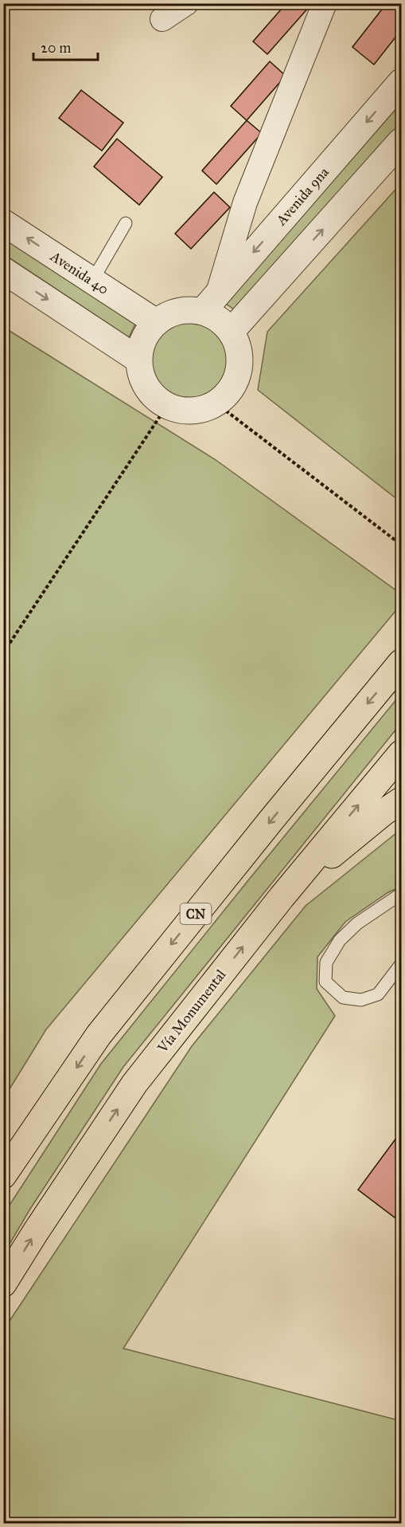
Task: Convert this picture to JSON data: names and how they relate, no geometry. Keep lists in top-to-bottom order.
{
  "streets": {
    "highway": ["CN", "Vía Monumental"],
    "street": ["Avenida 9na", "Avenida 40"]
  },
  "crossings": [
    ["Avenida 9na", "Avenida 40"]
  ],
  "scale_bar": "20 m"
}
